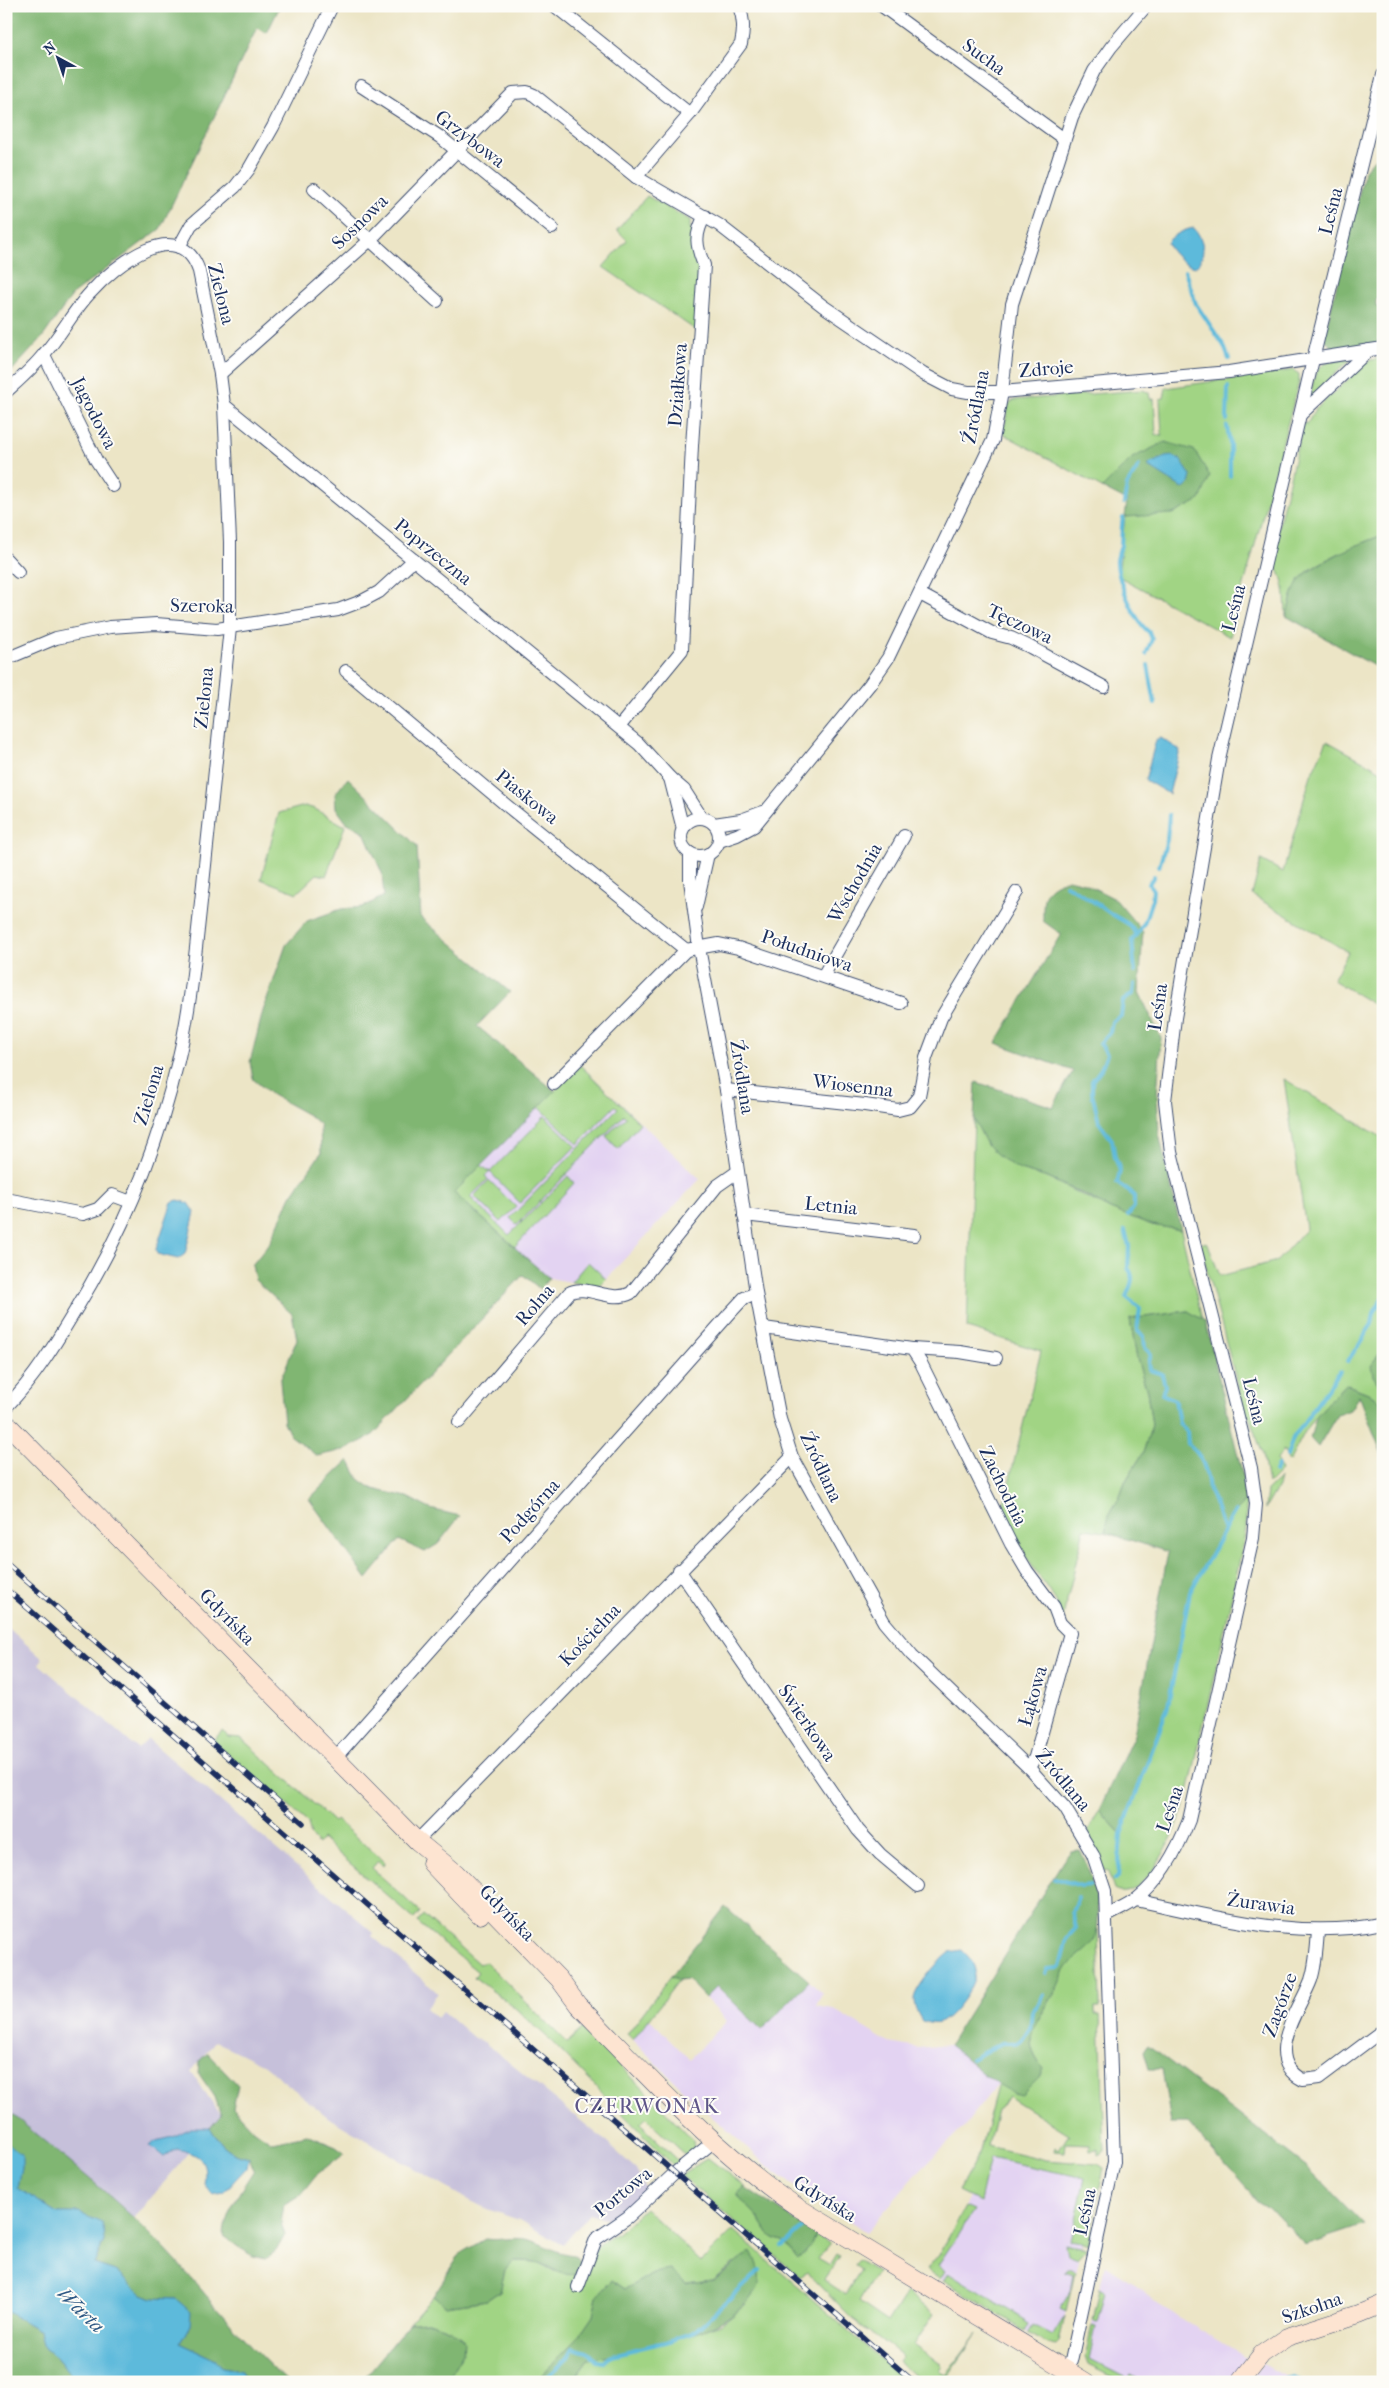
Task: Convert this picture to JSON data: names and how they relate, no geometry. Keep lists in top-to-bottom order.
{
  "streets": {
    "main road": ["Gdyńska", "Szkolna"],
    "street": [
      "Sucha",
      "Grzybowa",
      "Leśna",
      "Sosnowa",
      "Zielona",
      "Zdroje",
      "Działkowa",
      "Źródlana",
      "Jagodowa",
      "Poprzeczna",
      "Szeroka",
      "Tęczowa",
      "Piaskowa",
      "Wschodnia",
      "Południowa",
      "Wiosenna",
      "Letnia",
      "Rolna",
      "Zachodnia",
      "Podgórna",
      "Kościelna",
      "Łąkowa",
      "Świerkowa",
      "Żurawia",
      "Zagórze",
      "Portowa"
    ]
  },
  "crossings": [
    ["Sucha", "Źródlana"],
    ["Grzybowa", "Sosnowa"],
    ["Leśna", "Zdroje"],
    ["Leśna", "Źródlana"],
    ["Leśna", "Gdyńska"],
    ["Leśna", "Żurawia"],
    ["Sosnowa", "Zielona"],
    ["Zielona", "Poprzeczna"],
    ["Zielona", "Szeroka"],
    ["Zdroje", "Działkowa"],
    ["Zdroje", "Źródlana"],
    ["Działkowa", "Poprzeczna"],
    ["Źródlana", "Tęczowa"],
    ["Źródlana", "Południowa"],
    ["Źródlana", "Wiosenna"],
    ["Źródlana", "Letnia"],
    ["Źródlana", "Rolna"],
    ["Źródlana", "Podgórna"],
    ["Źródlana", "Kościelna"],
    ["Źródlana", "Łąkowa"],
    ["Poprzeczna", "Szeroka"],
    ["Wschodnia", "Południowa"],
    ["Zachodnia", "Łąkowa"],
    ["Podgórna", "Gdyńska"],
    ["Gdyńska", "Kościelna"],
    ["Gdyńska", "Portowa"],
    ["Kościelna", "Świerkowa"],
    ["Żurawia", "Zagórze"]
  ],
  "districts": ["CZERWONAK"],
  "water": ["Warta"],
  "north": "top left"
}
